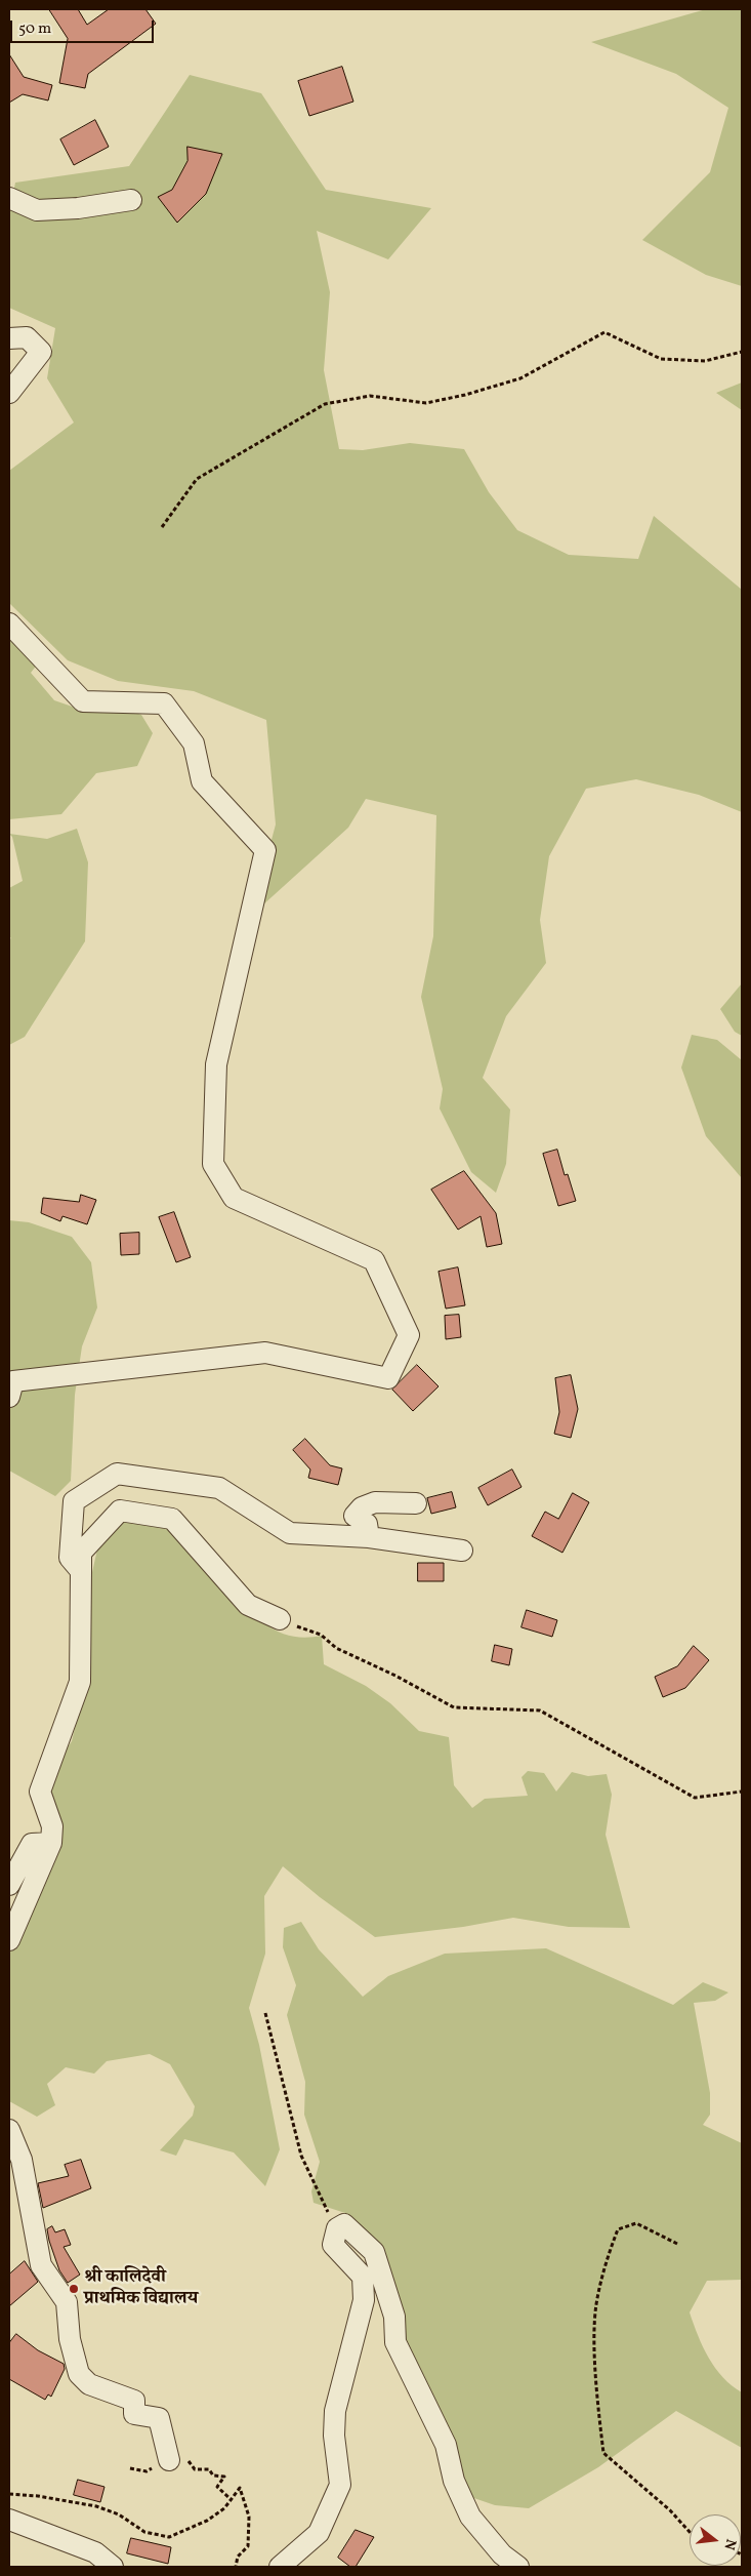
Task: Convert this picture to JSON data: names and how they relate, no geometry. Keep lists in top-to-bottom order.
{
  "places": ["श्री कालिदेवी प्राथमिक विद्यालय"],
  "scale_bar": "50 m",
  "north": "right"
}
